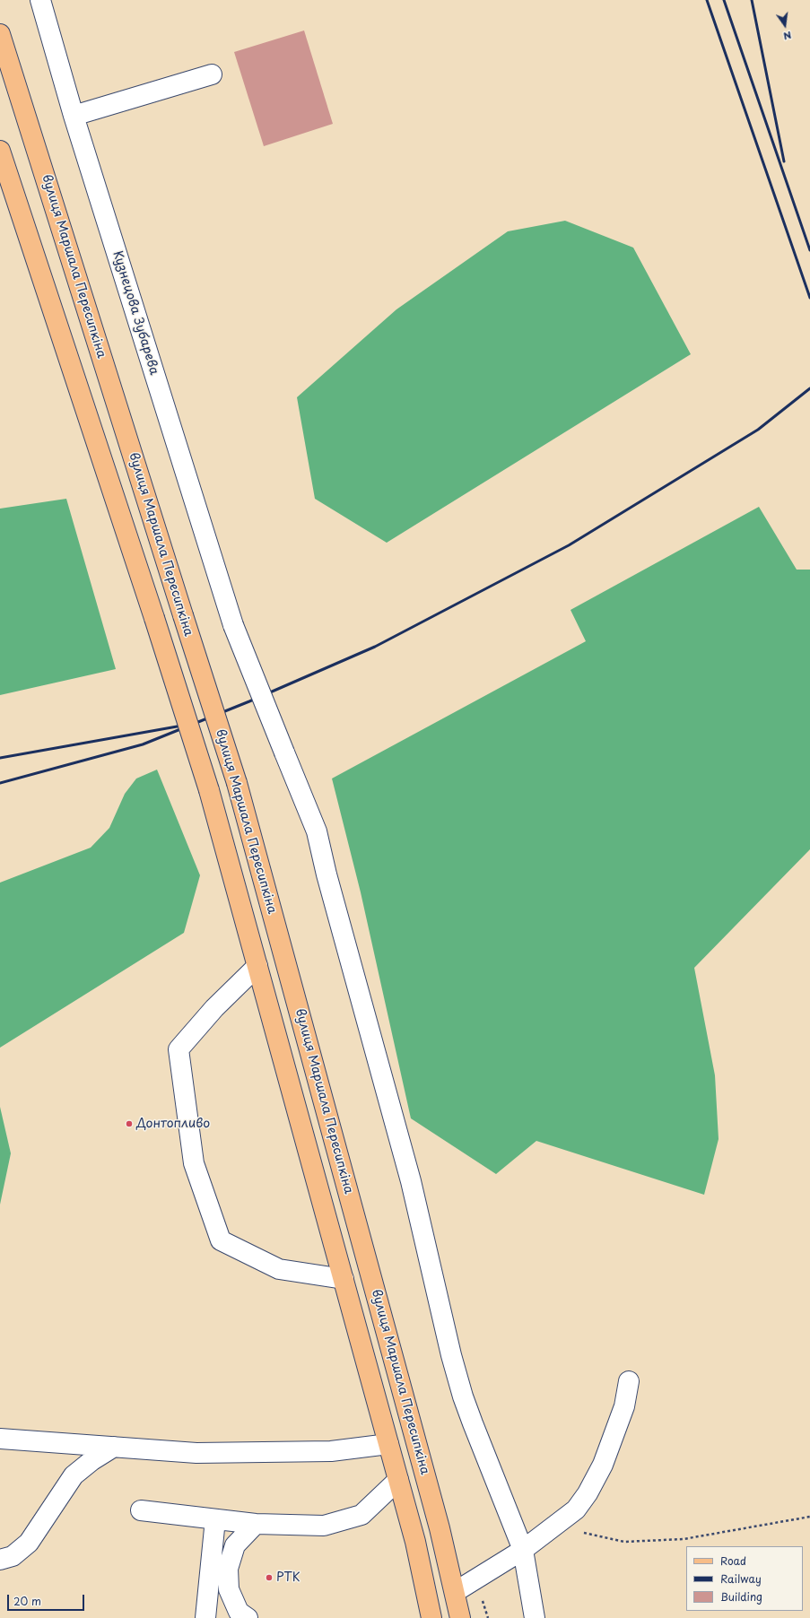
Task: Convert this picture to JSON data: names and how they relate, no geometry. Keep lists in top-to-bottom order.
{
  "streets": {
    "main road": ["вулиця Маршала Пересипкіна"],
    "street": ["Кузнецова Зубарева"]
  },
  "places": ["Донтопливо", "РТК"],
  "legend": ["Road", "Railway", "Building"],
  "scale_bar": "20 m",
  "north": "bottom"
}
